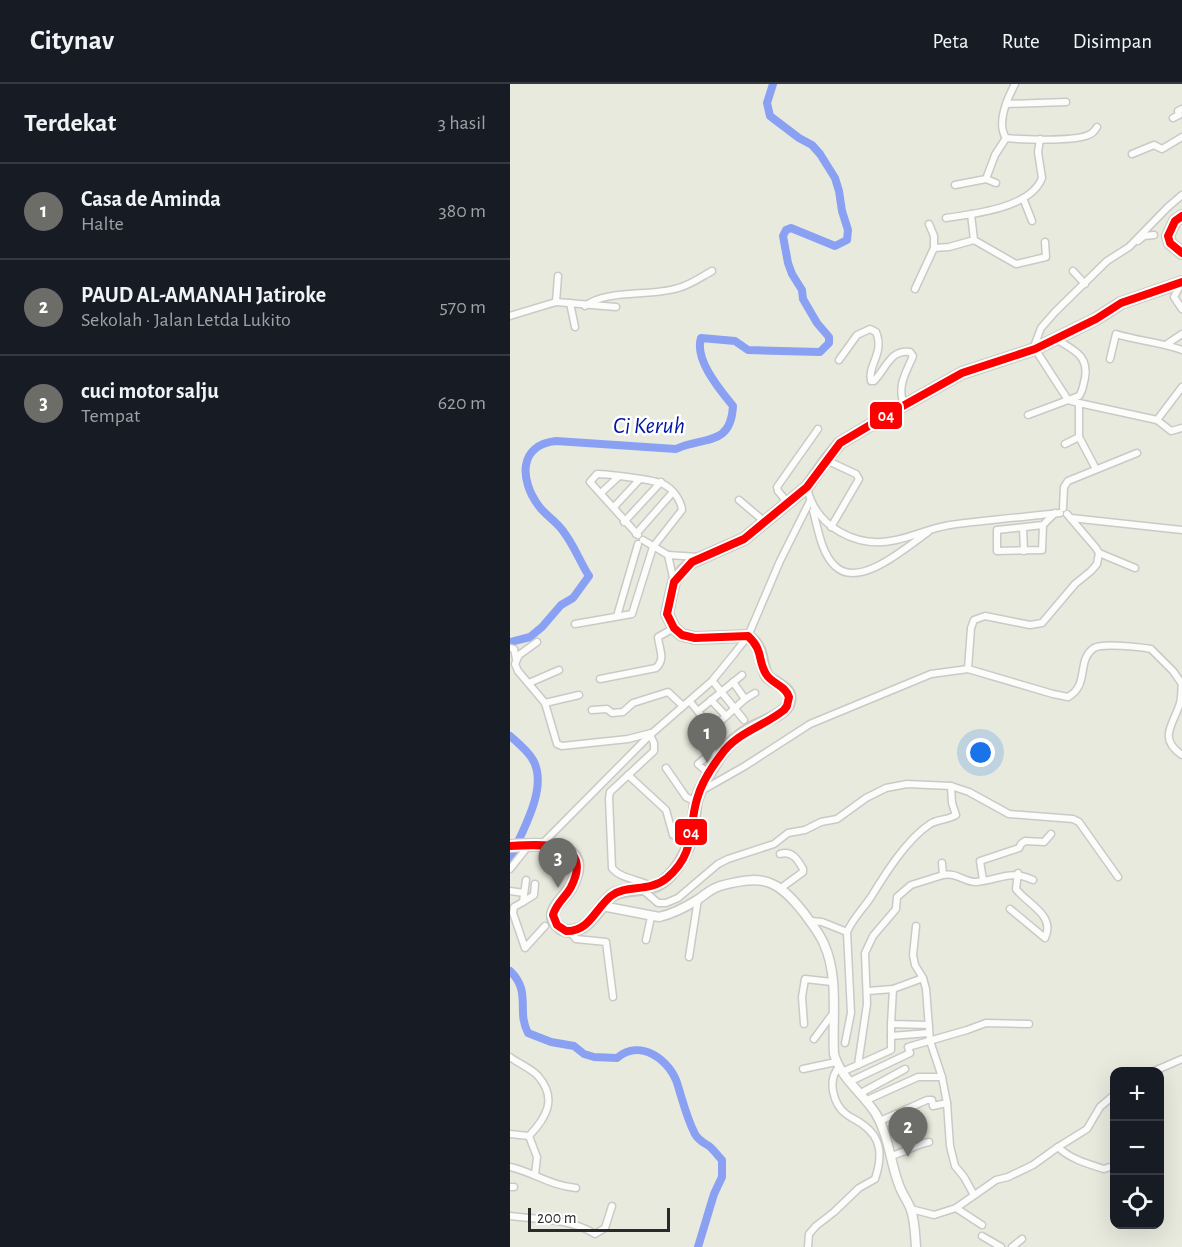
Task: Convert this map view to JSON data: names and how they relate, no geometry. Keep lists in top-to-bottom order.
{
  "water": ["Ci Keruh"],
  "lines": ["transit line 04"],
  "scale_bar": "200 m",
  "page": {
    "header": "Citynav",
    "nav": ["Peta", "Rute", "Disimpan"],
    "heading": ["Terdekat", "3 hasil"],
    "list": [
      {
        "mark": "1",
        "name": "Casa de Aminda",
        "note": "Halte",
        "value": "380 m"
      },
      {
        "mark": "2",
        "name": "PAUD AL-AMANAH Jatiroke",
        "note": "Sekolah · Jalan Letda Lukito",
        "value": "570 m"
      },
      {
        "mark": "3",
        "name": "cuci motor salju",
        "note": "Tempat",
        "value": "620 m"
      }
    ],
    "pins": ["1", "3", "2"],
    "map_buttons": ["+", "−"],
    "scale": "200 m"
  }
}
